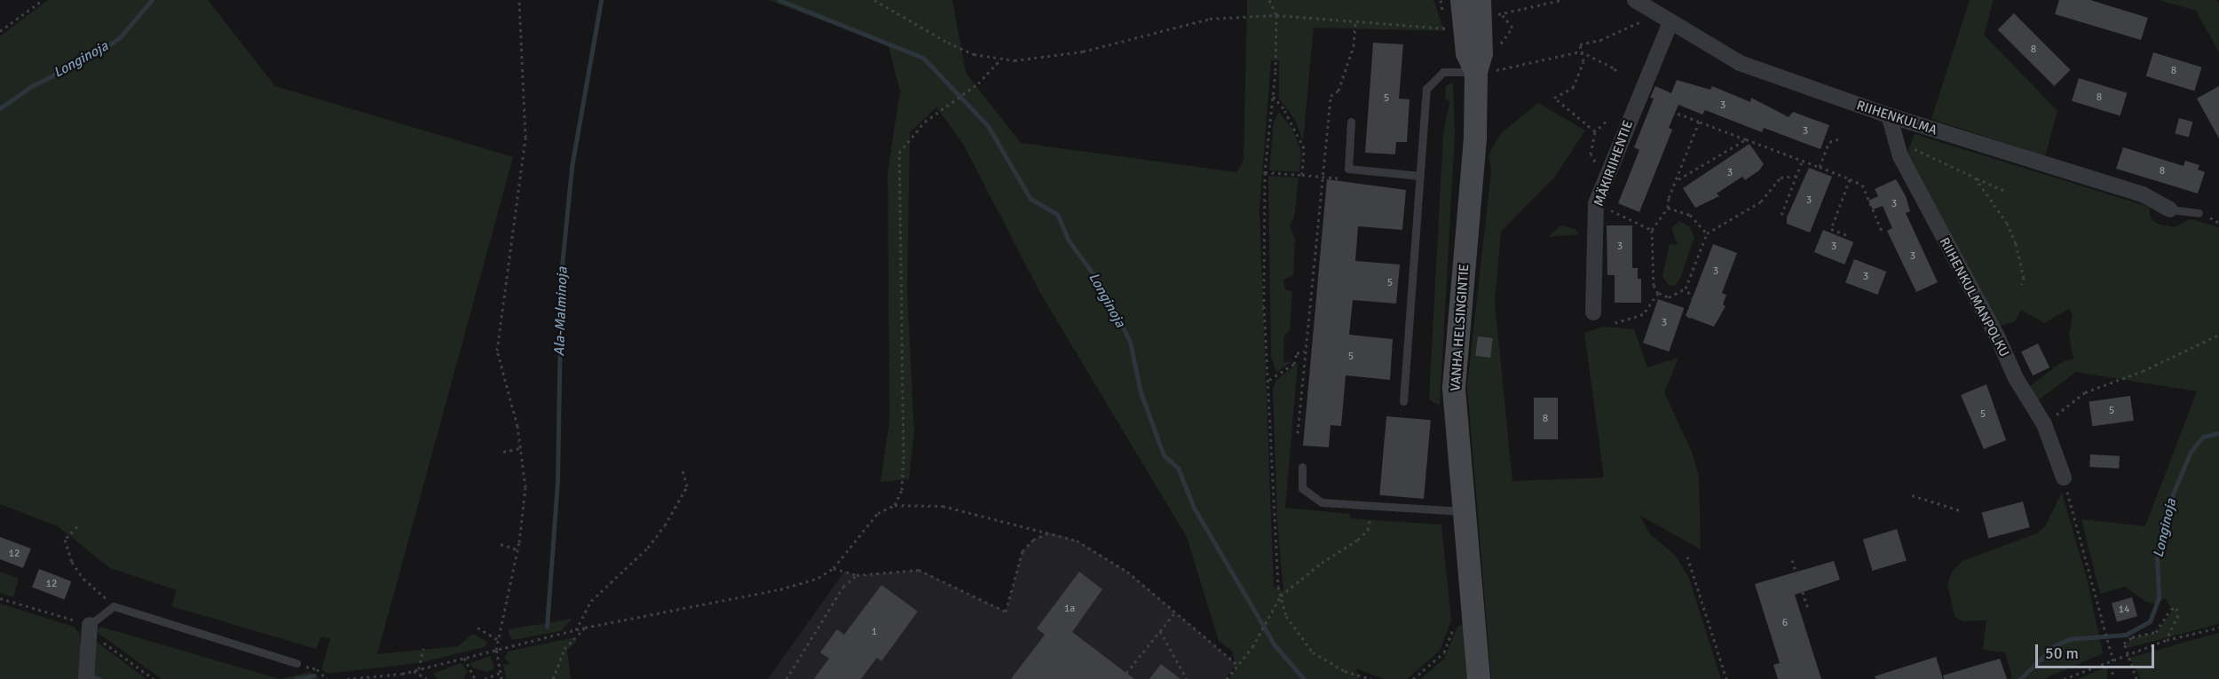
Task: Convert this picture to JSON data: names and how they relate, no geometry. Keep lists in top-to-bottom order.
{
  "streets": {
    "main road": ["VANHA HELSINGINTIE"],
    "street": ["RIIHENKULMA", "MÄKIRIIHENTIE", "RIIHENKULMANPOLKU"]
  },
  "crossings": [
    ["RIIHENKULMA", "MÄKIRIIHENTIE"],
    ["RIIHENKULMA", "RIIHENKULMANPOLKU"]
  ],
  "water": ["Longinoja", "Ala-Malminoja"],
  "house_numbers": [
    "8",
    "8",
    "8",
    "5",
    "3",
    "3",
    "8",
    "3",
    "3",
    "3",
    "3",
    "3",
    "3",
    "3",
    "3",
    "5",
    "3",
    "5",
    "5",
    "5",
    "8",
    "12",
    "12",
    "1a",
    "14",
    "6",
    "1"
  ],
  "scale_bar": "50 m"
}
